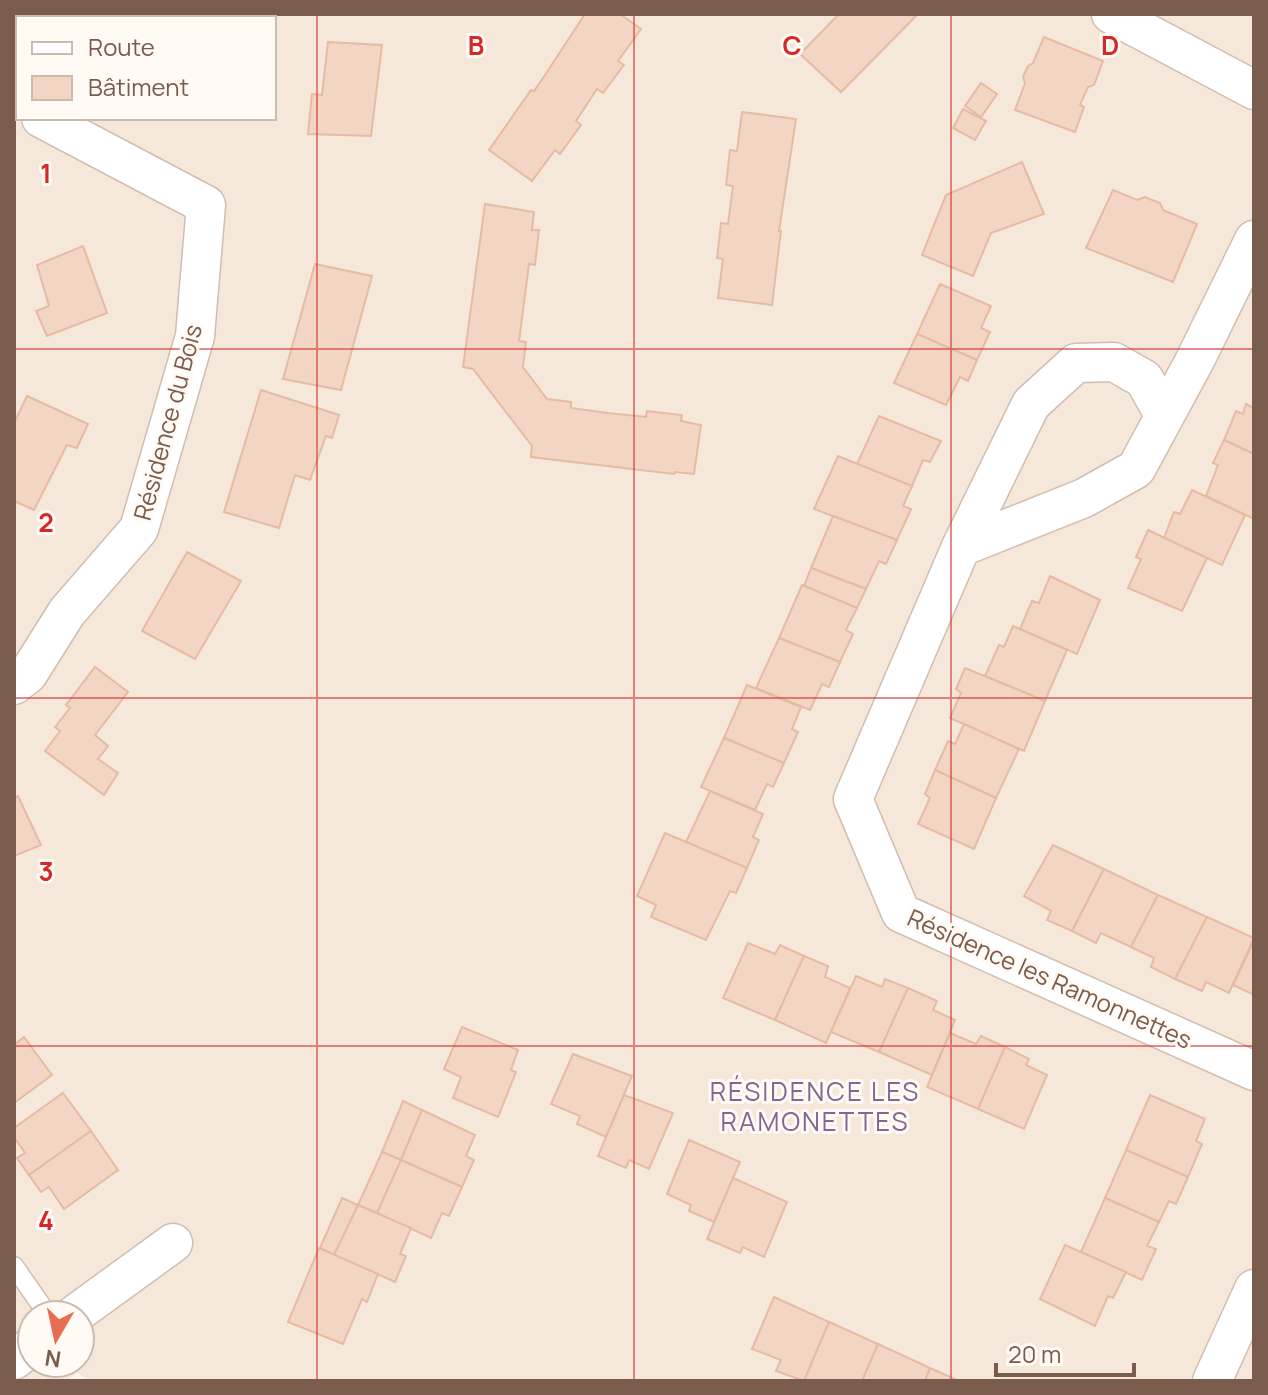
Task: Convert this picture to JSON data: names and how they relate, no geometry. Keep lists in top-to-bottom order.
{
  "streets": {
    "street": ["Résidence du Bois", "Résidence les Ramonnettes"]
  },
  "districts": ["RÉSIDENCE LES RAMONETTES"],
  "legend": ["Route", "Bâtiment"],
  "scale_bar": "20 m",
  "north": "bottom",
  "grid": {
    "columns": ["B", "C", "D"],
    "rows": [
      "1",
      "2",
      "3",
      "4"
    ]
  }
}
